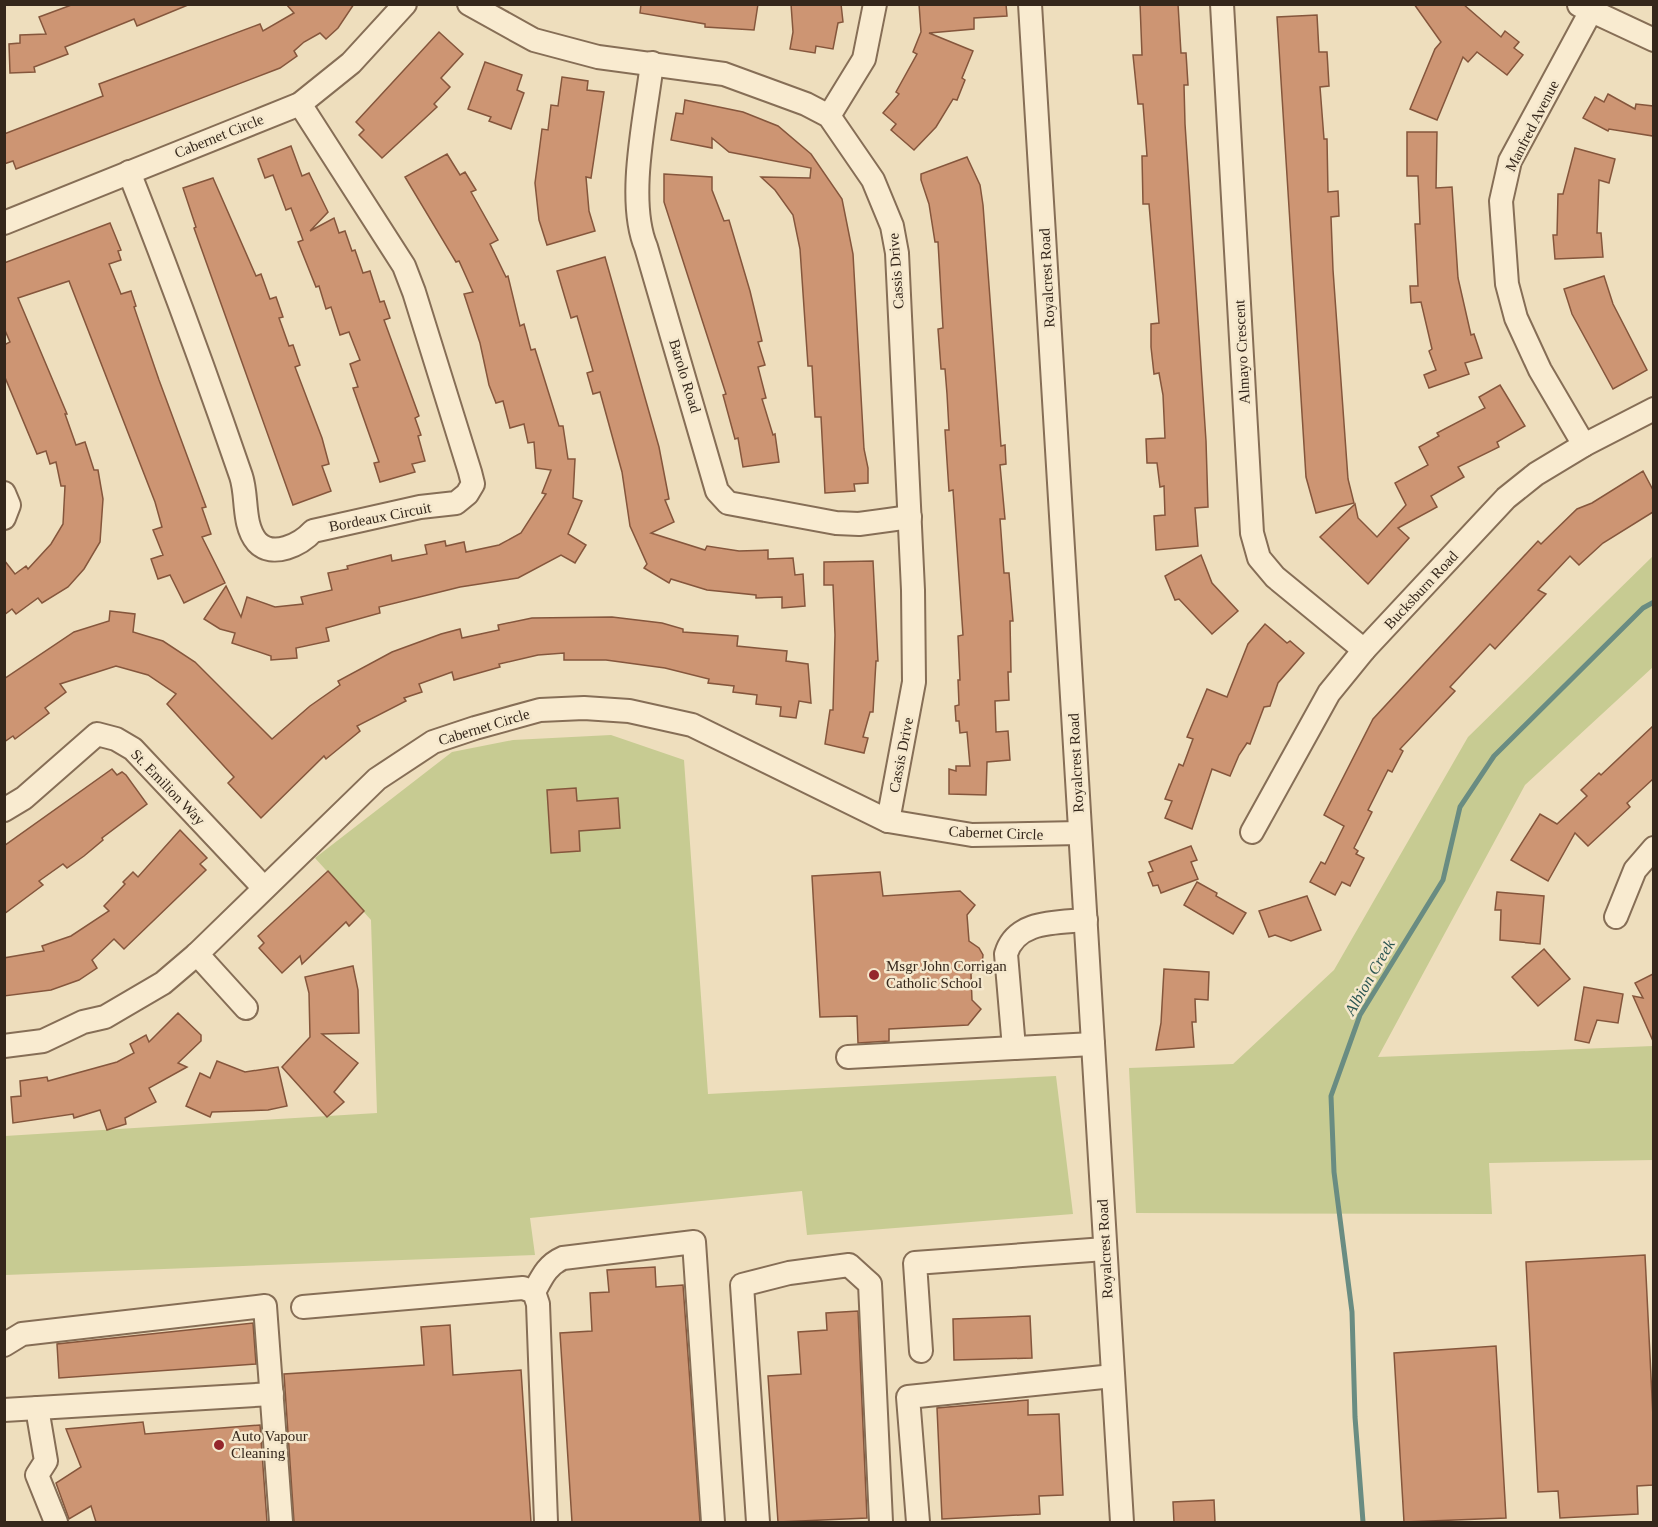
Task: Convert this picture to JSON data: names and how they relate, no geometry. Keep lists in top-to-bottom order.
{
  "streets": {
    "street": [
      "Manfred Avenue",
      "Cabernet Circle",
      "Cassis Drive",
      "Royalcrest Road",
      "Almayo Crescent",
      "Barolo Road",
      "Bordeaux Circuit",
      "Bucksburn Road",
      "St. Emilion Way"
    ]
  },
  "crossings": [
    ["Manfred Avenue", "Bucksburn Road"],
    ["Cabernet Circle", "Cassis Drive"],
    ["Cabernet Circle", "Royalcrest Road"],
    ["Cabernet Circle", "Bordeaux Circuit"],
    ["Cabernet Circle", "St. Emilion Way"],
    ["Cassis Drive", "Barolo Road"],
    ["Almayo Crescent", "Bucksburn Road"]
  ],
  "water": ["Albion Creek"],
  "places": ["Msgr John Corrigan Catholic School", "Auto Vapour Cleaning"]
}
